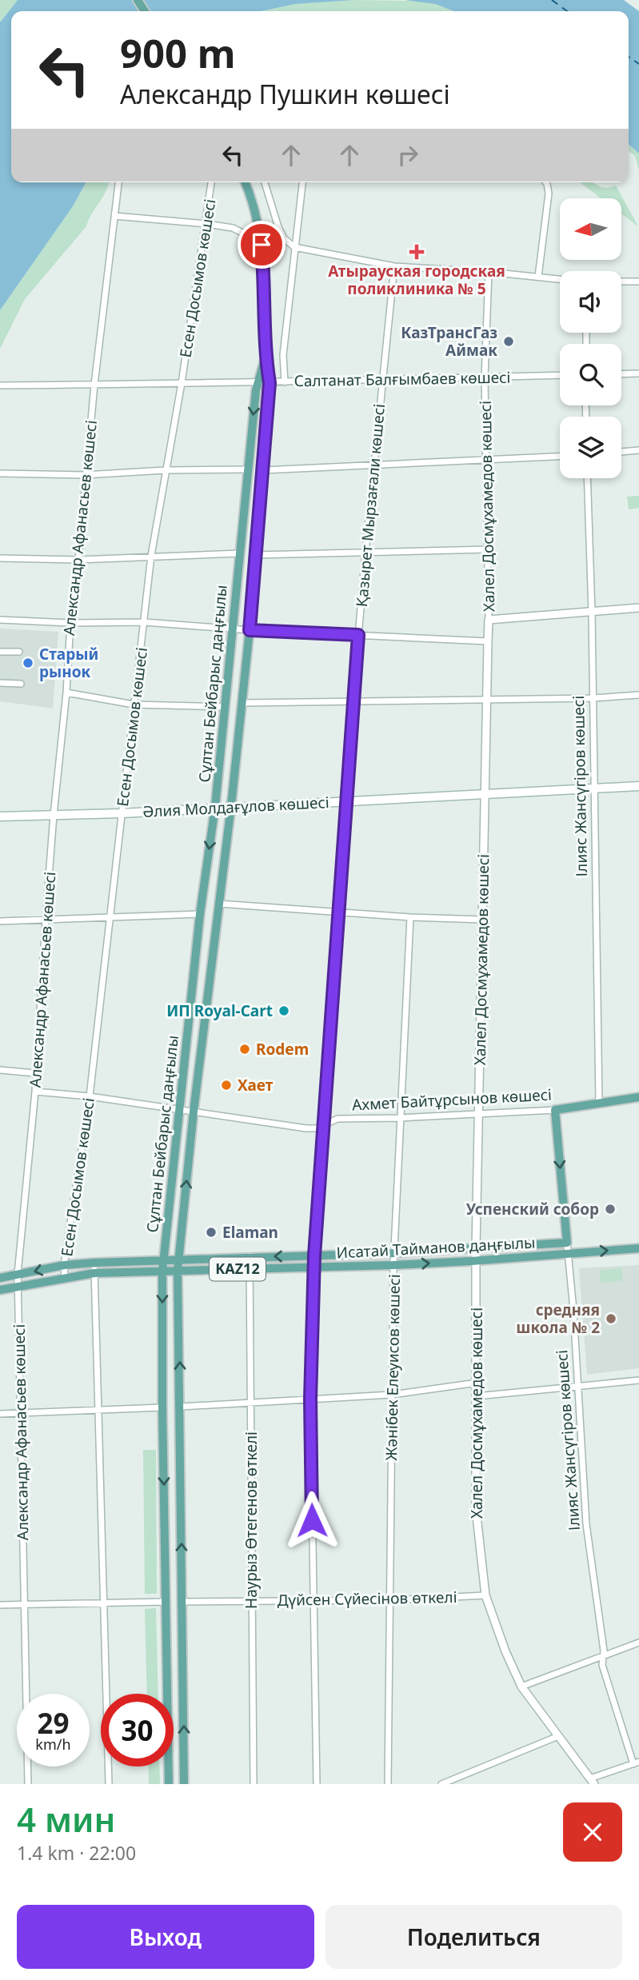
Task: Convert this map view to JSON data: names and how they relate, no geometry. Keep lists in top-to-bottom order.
{
  "streets": {
    "main road": [
      "Сұлтан Бейбарыс даңғылы",
      "Ілияс Жансүгіров көшесі",
      "Әлия Молдағұлов көшесі",
      "Ахмет Байтұрсынов көшесі",
      "Исатай Тайманов даңғылы",
      "KAZ12"
    ],
    "street": [
      "Есен Досымов көшесі",
      "Салтанат Балғымбаев көшесі",
      "Қазырет Мырзағали көшесі",
      "Халел Досмұхамедов көшесі",
      "Александр Афанасьев көшесі",
      "Жәнібек Елеуисов көшесі",
      "Наурыз Өтегенов өткелі",
      "Дүйсен Сүйесінов өткелі"
    ]
  },
  "crossings": [
    ["Есен Досымов көшесі", "Салтанат Балғымбаев көшесі"],
    ["Есен Досымов көшесі", "Әлия Молдағұлов көшесі"],
    ["Есен Досымов көшесі", "Ахмет Байтұрсынов көшесі"],
    ["Есен Досымов көшесі", "Исатай Тайманов даңғылы"],
    ["Салтанат Балғымбаев көшесі", "Қазырет Мырзағали көшесі"],
    ["Салтанат Балғымбаев көшесі", "Халел Досмұхамедов көшесі"],
    ["Салтанат Балғымбаев көшесі", "Александр Афанасьев көшесі"],
    ["Салтанат Балғымбаев көшесі", "Сұлтан Бейбарыс даңғылы"],
    ["Қазырет Мырзағали көшесі", "Әлия Молдағұлов көшесі"],
    ["Қазырет Мырзағали көшесі", "Ахмет Байтұрсынов көшесі"],
    ["Қазырет Мырзағали көшесі", "Исатай Тайманов даңғылы"],
    ["Қазырет Мырзағали көшесі", "Дүйсен Сүйесінов өткелі"],
    ["Халел Досмұхамедов көшесі", "Әлия Молдағұлов көшесі"],
    ["Халел Досмұхамедов көшесі", "Ахмет Байтұрсынов көшесі"],
    ["Халел Досмұхамедов көшесі", "Исатай Тайманов даңғылы"],
    ["Халел Досмұхамедов көшесі", "Дүйсен Сүйесінов өткелі"],
    ["Александр Афанасьев көшесі", "Әлия Молдағұлов көшесі"],
    ["Александр Афанасьев көшесі", "Ахмет Байтұрсынов көшесі"],
    ["Александр Афанасьев көшесі", "Исатай Тайманов даңғылы"],
    ["Сұлтан Бейбарыс даңғылы", "Әлия Молдағұлов көшесі"],
    ["Сұлтан Бейбарыс даңғылы", "Ахмет Байтұрсынов көшесі"],
    ["Сұлтан Бейбарыс даңғылы", "Исатай Тайманов даңғылы"],
    ["Сұлтан Бейбарыс даңғылы", "Дүйсен Сүйесінов өткелі"],
    ["Ілияс Жансүгіров көшесі", "Әлия Молдағұлов көшесі"],
    ["Ілияс Жансүгіров көшесі", "Ахмет Байтұрсынов көшесі"],
    ["Ілияс Жансүгіров көшесі", "Исатай Тайманов даңғылы"],
    ["Ахмет Байтұрсынов көшесі", "Жәнібек Елеуисов көшесі"],
    ["Исатай Тайманов даңғылы", "Жәнібек Елеуисов көшесі"],
    ["Исатай Тайманов даңғылы", "Наурыз Өтегенов өткелі"],
    ["Жәнібек Елеуисов көшесі", "Дүйсен Сүйесінов өткелі"],
    ["Наурыз Өтегенов өткелі", "Дүйсен Сүйесінов өткелі"]
  ],
  "places": {
    "health": ["Атырауская городская поликлиника № 5"],
    "other": [
      "КазТрансГаз Аймак",
      "Старый рынок",
      "ИП Royal-Cart",
      "Rodem",
      "Хает",
      "Успенский собор",
      "Elaman",
      "cредняя школа № 2"
    ]
  },
  "north": "left",
  "page": {
    "turn": ["900 m", "Александр Пушкин көшесі"],
    "speed": "29 km/h",
    "limit": "30",
    "heading": ["4 мин", "1.4 km · 22:00"],
    "buttons": ["Выход", "Поделиться"]
  }
}
